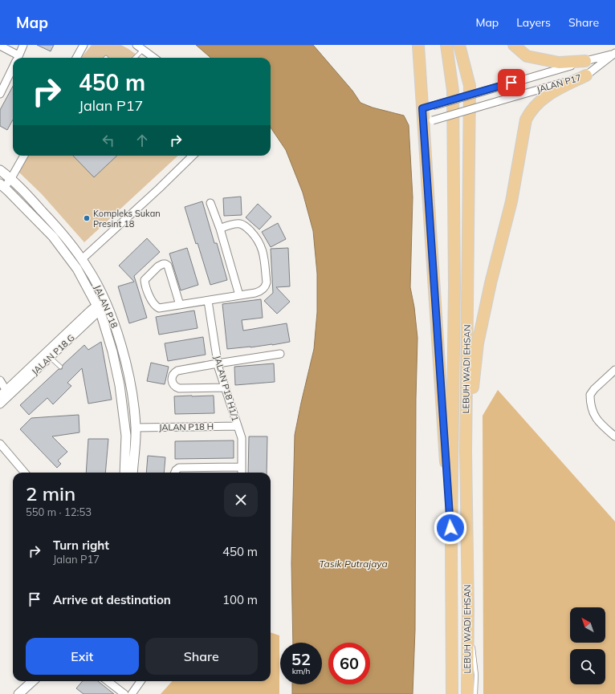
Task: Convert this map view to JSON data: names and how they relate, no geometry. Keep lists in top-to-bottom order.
{
  "streets": {
    "main road": ["LEBUH WADI EHSAN"],
    "street": [
      "JALAN P17",
      "JALAN P18",
      "JALAN P18 G",
      "JALAN P18 H1/1",
      "JALAN P18 H"
    ]
  },
  "crossings": [
    ["JALAN P18", "JALAN P18 G"],
    ["JALAN P18", "JALAN P18 H"],
    ["JALAN P18 H1/1", "JALAN P18 H"]
  ],
  "water": ["Tasik Putrajaya"],
  "places": ["Kompleks Sukan Presint 18"],
  "north": "top left",
  "page": {
    "header": "Map",
    "nav": ["Map", "Layers", "Share"],
    "turn": ["450 m", "Jalan P17"],
    "heading": ["2 min", "550 m · 12:53"],
    "list": [
      {
        "name": "Turn right",
        "note": "Jalan P17",
        "value": "450 m"
      },
      {
        "name": "Arrive at destination",
        "value": "100 m"
      }
    ],
    "buttons": ["Exit", "Share"],
    "speed": "52 km/h",
    "limit": "60"
  }
}
